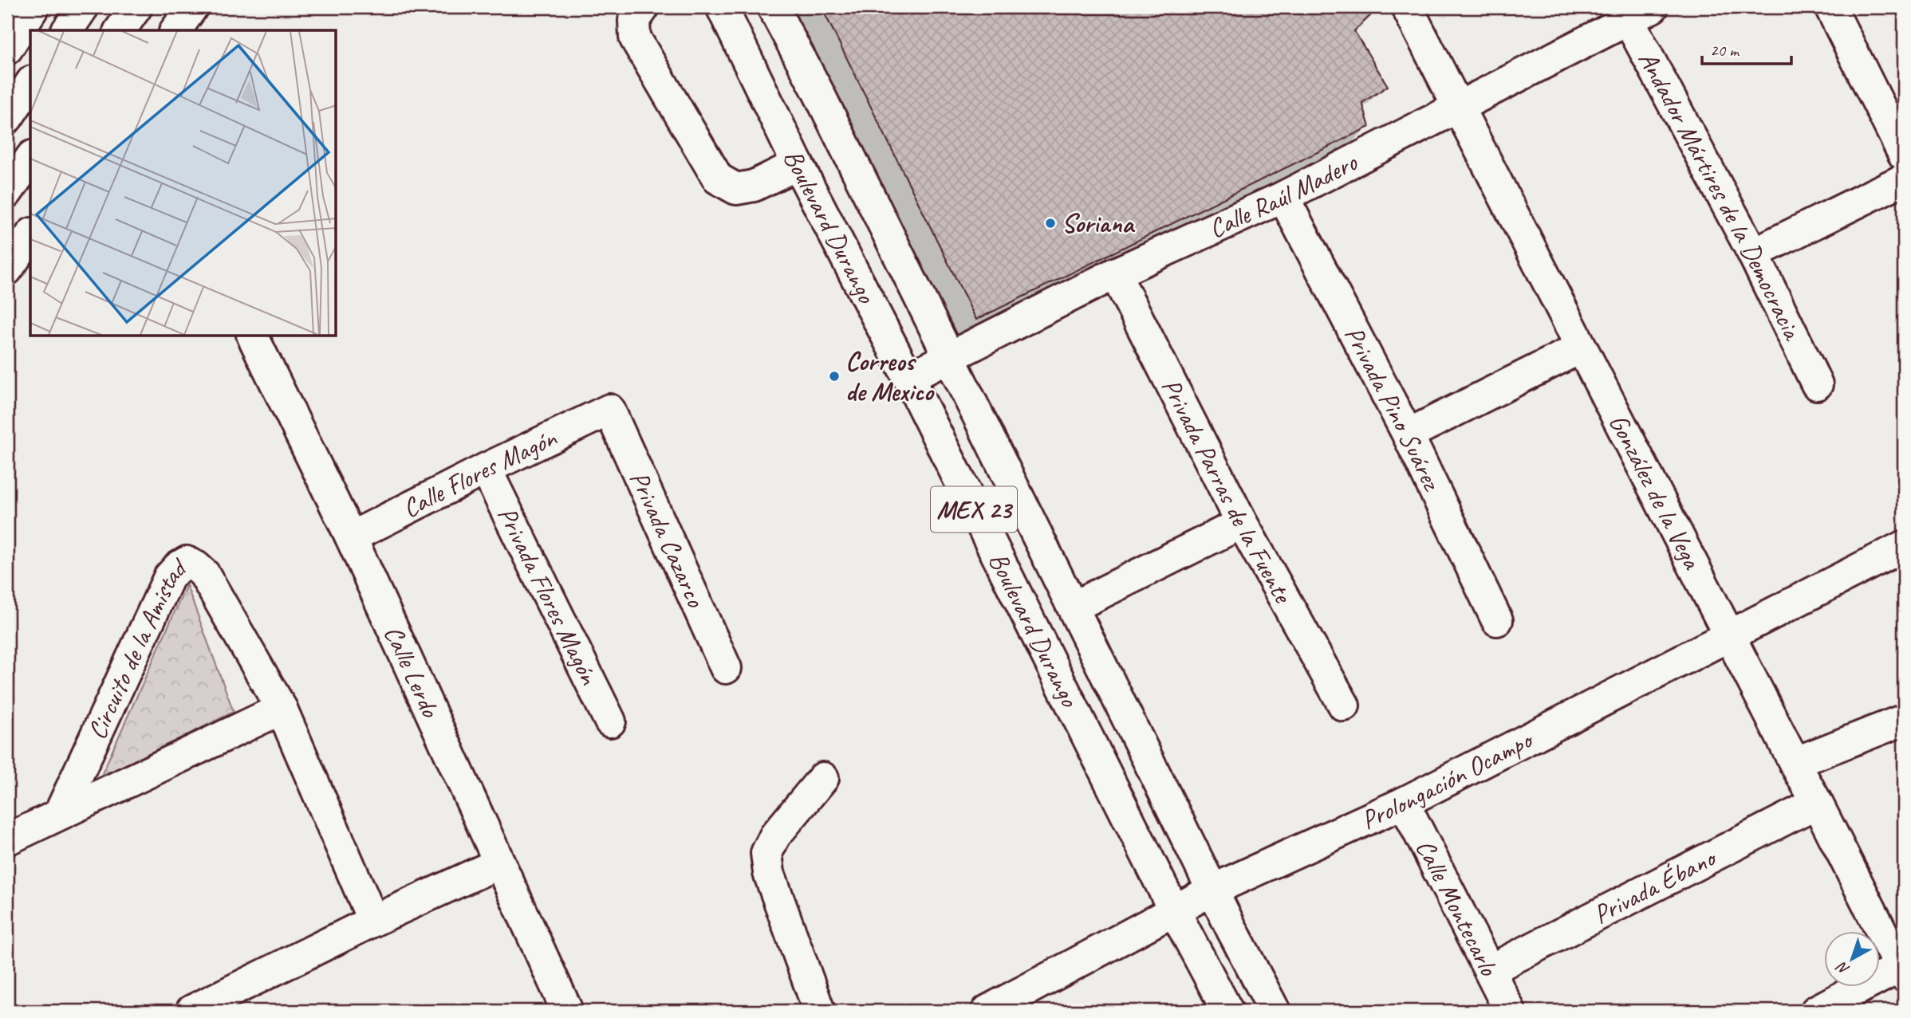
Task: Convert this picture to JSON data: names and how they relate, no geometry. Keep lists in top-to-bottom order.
{
  "streets": {
    "street": [
      "Calle Raúl Madero",
      "Andador Mártires de la Democracia",
      "Boulevard Durango",
      "Privada Pino Suárez",
      "Calle Flores Magón",
      "Privada Parras de la Fuente",
      "González de la Vega",
      "MEX 23",
      "Privada Cazarco",
      "Privada Flores Magón",
      "Circuito de la Amistad",
      "Calle Lerdo",
      "Prolongación Ocampo",
      "Privada Ébano",
      "Calle Montecarlo"
    ]
  },
  "crossings": [
    ["Calle Raúl Madero", "Andador Mártires de la Democracia"],
    ["Calle Raúl Madero", "Boulevard Durango"],
    ["Calle Raúl Madero", "Privada Pino Suárez"],
    ["Calle Raúl Madero", "Privada Parras de la Fuente"],
    ["Calle Raúl Madero", "González de la Vega"],
    ["Boulevard Durango", "Prolongación Ocampo"],
    ["Calle Flores Magón", "Privada Cazarco"],
    ["Calle Flores Magón", "Privada Flores Magón"],
    ["Calle Flores Magón", "Calle Lerdo"],
    ["González de la Vega", "Prolongación Ocampo"],
    ["González de la Vega", "Privada Ébano"],
    ["Prolongación Ocampo", "Calle Montecarlo"],
    ["Privada Ébano", "Calle Montecarlo"]
  ],
  "places": ["Soriana", "Correos de Mexico"],
  "scale_bar": "20 m",
  "north": "bottom left"
}
